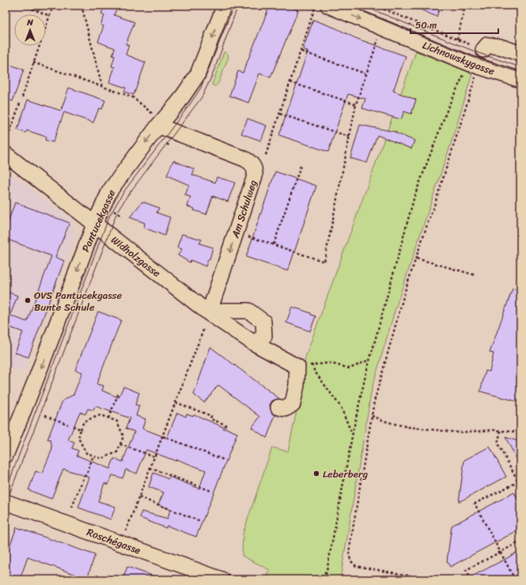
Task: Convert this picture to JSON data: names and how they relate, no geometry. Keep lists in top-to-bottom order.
{
  "streets": {
    "street": [
      "Lichnowskygasse",
      "Am Schulweg",
      "Pantucekgasse",
      "Widholzgasse",
      "Roschégasse"
    ]
  },
  "crossings": [
    ["Am Schulweg", "Pantucekgasse"],
    ["Am Schulweg", "Widholzgasse"],
    ["Pantucekgasse", "Widholzgasse"]
  ],
  "one_way": ["Lichnowskygasse", "Pantucekgasse"],
  "places": ["OVS Pantucekgasse Bunte Schule", "Leberberg"],
  "scale_bar": "50 m",
  "north": "top"
}
